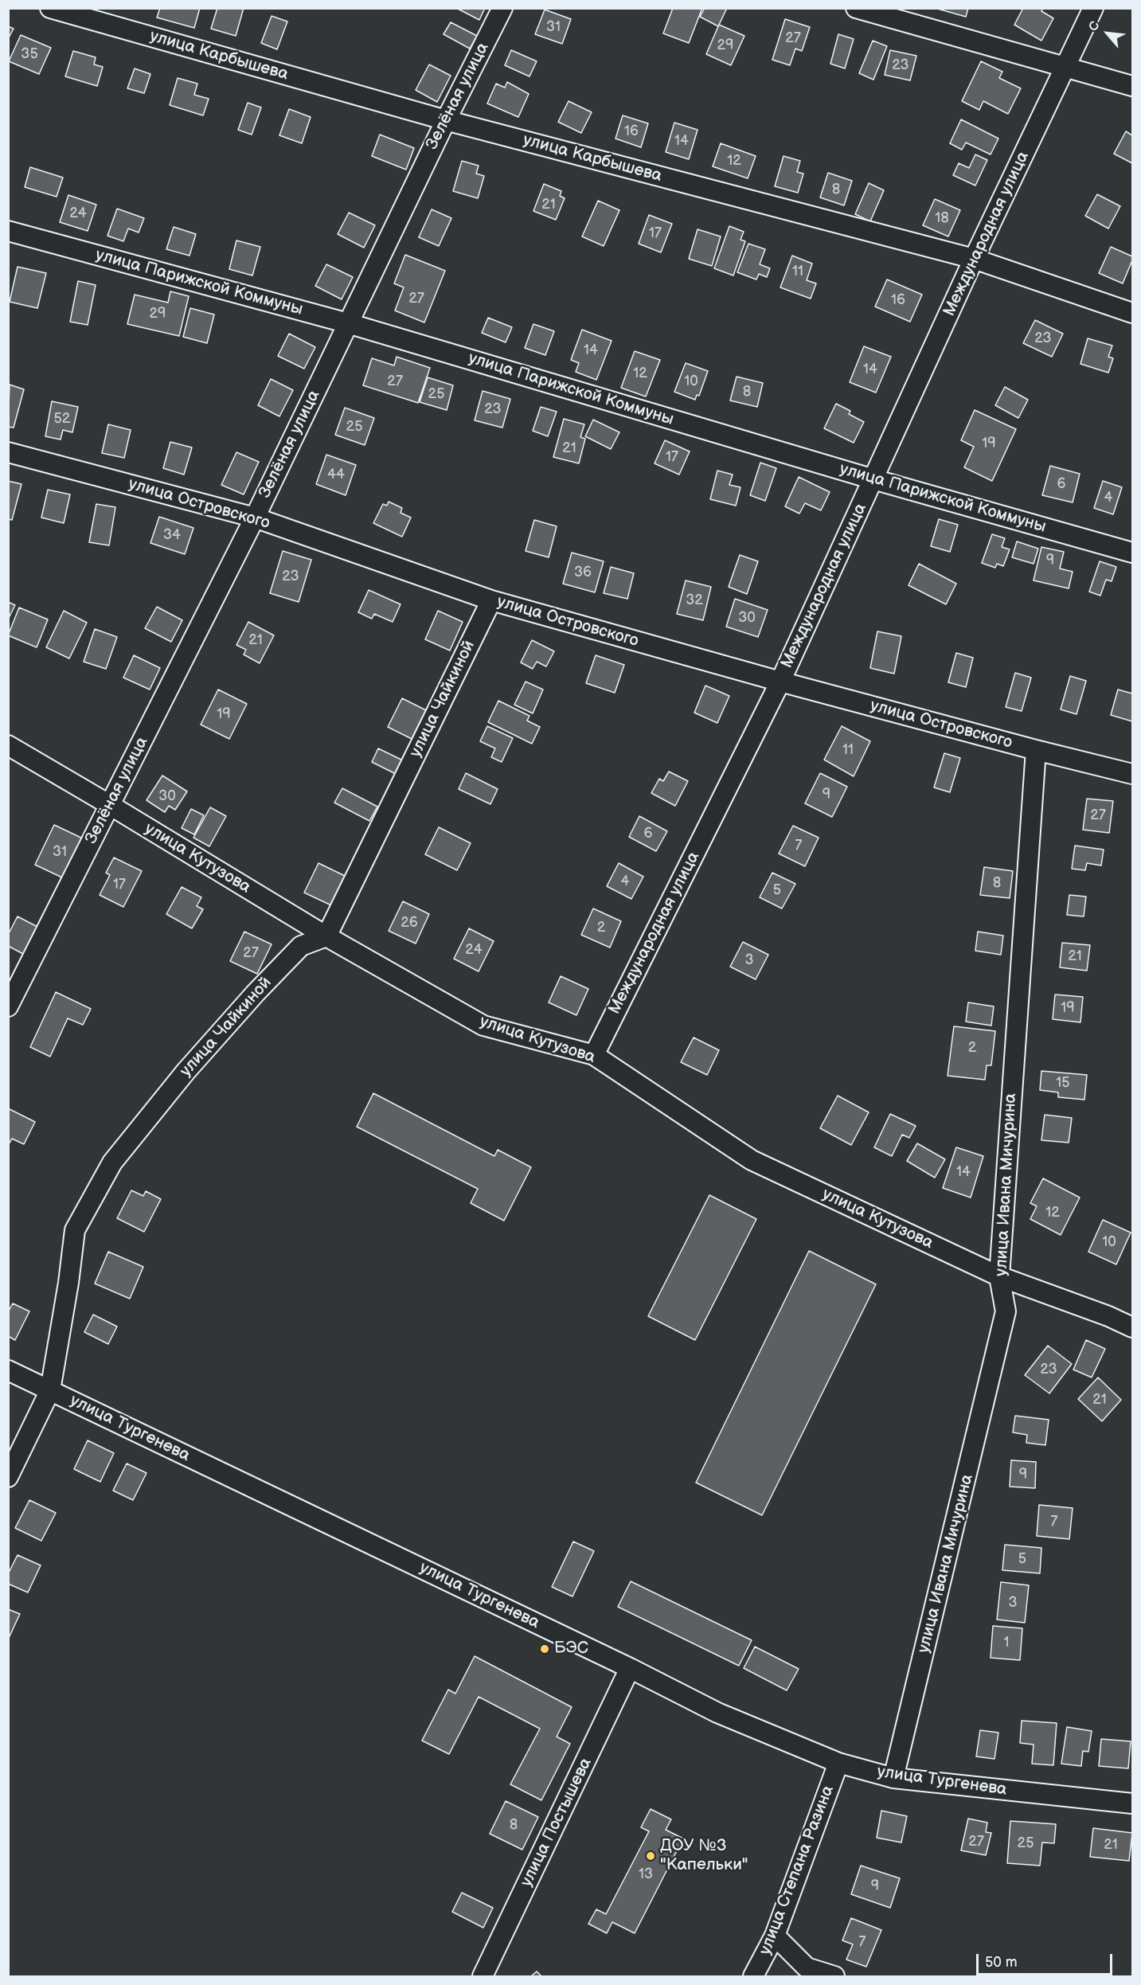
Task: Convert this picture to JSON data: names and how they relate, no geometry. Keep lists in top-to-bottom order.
{
  "streets": {
    "street": [
      "улица Карбышева",
      "Зелёная улица",
      "Международная улица",
      "улица Парижской Коммуны",
      "улица Островского",
      "улица Чайкиной",
      "улица Кутузова",
      "улица Ивана Мичурина",
      "улица Тургенева",
      "улица Постышева",
      "улица Степана Разина"
    ]
  },
  "crossings": [
    ["улица Карбышева", "Зелёная улица"],
    ["улица Карбышева", "Международная улица"],
    ["Зелёная улица", "улица Парижской Коммуны"],
    ["Зелёная улица", "улица Островского"],
    ["Зелёная улица", "улица Кутузова"],
    ["Международная улица", "улица Парижской Коммуны"],
    ["Международная улица", "улица Островского"],
    ["Международная улица", "улица Кутузова"],
    ["улица Островского", "улица Чайкиной"],
    ["улица Островского", "улица Ивана Мичурина"],
    ["улица Чайкиной", "улица Кутузова"],
    ["улица Чайкиной", "улица Тургенева"],
    ["улица Кутузова", "улица Ивана Мичурина"],
    ["улица Ивана Мичурина", "улица Тургенева"],
    ["улица Тургенева", "улица Постышева"],
    ["улица Тургенева", "улица Степана Разина"]
  ],
  "places": ["БЭС", "ДОУ №3 \"Капельки\""],
  "house_numbers": [
    "31",
    "27",
    "29",
    "35",
    "23",
    "16",
    "14",
    "12",
    "8",
    "21",
    "24",
    "18",
    "17",
    "11",
    "27",
    "16",
    "29",
    "23",
    "14",
    "14",
    "12",
    "27",
    "10",
    "8",
    "25",
    "23",
    "52",
    "25",
    "19",
    "21",
    "17",
    "44",
    "6",
    "4",
    "34",
    "9",
    "36",
    "23",
    "32",
    "30",
    "21",
    "19",
    "11",
    "9",
    "30",
    "27",
    "6",
    "7",
    "31",
    "4",
    "8",
    "17",
    "5",
    "26",
    "2",
    "24",
    "27",
    "21",
    "3",
    "19",
    "2",
    "15",
    "14",
    "12",
    "10",
    "23",
    "21",
    "9",
    "7",
    "5",
    "3",
    "1",
    "8",
    "27",
    "25",
    "21",
    "13",
    "9",
    "7"
  ],
  "scale_bar": "50 m",
  "north": "top left"
}
